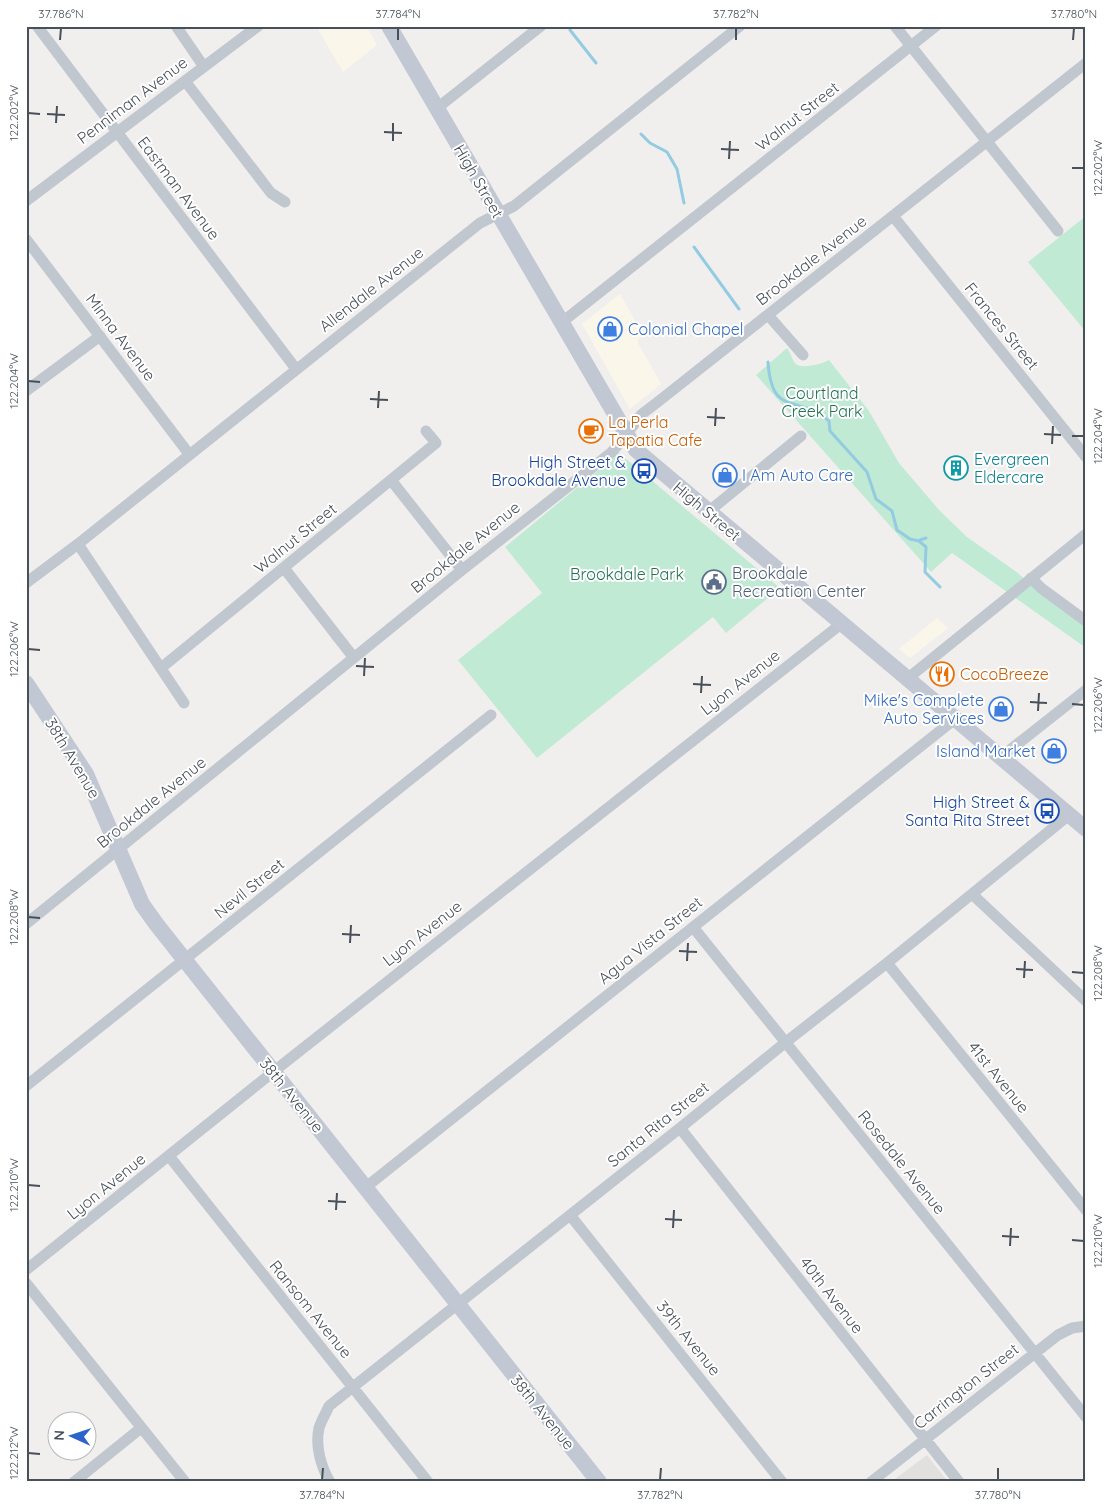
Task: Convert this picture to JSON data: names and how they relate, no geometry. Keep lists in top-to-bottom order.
{
  "streets": {
    "main road": ["High Street", "38th Avenue"],
    "street": [
      "Penniman Avenue",
      "Walnut Street",
      "Eastman Avenue",
      "Brookdale Avenue",
      "Allendale Avenue",
      "Frances Street",
      "Minna Avenue",
      "Lyon Avenue",
      "Nevil Street",
      "Agua Vista Street",
      "41st Avenue",
      "Santa Rita Street",
      "Rosedale Avenue",
      "40th Avenue",
      "Ransom Avenue",
      "39th Avenue",
      "Carrington Street"
    ]
  },
  "crossings": [
    ["Penniman Avenue", "Eastman Avenue"],
    ["Walnut Street", "High Street"],
    ["High Street", "Brookdale Avenue"],
    ["High Street", "Allendale Avenue"],
    ["High Street", "Lyon Avenue"],
    ["High Street", "Agua Vista Street"],
    ["High Street", "Santa Rita Street"],
    ["Eastman Avenue", "Allendale Avenue"],
    ["Brookdale Avenue", "Frances Street"],
    ["Brookdale Avenue", "38th Avenue"],
    ["Allendale Avenue", "Minna Avenue"],
    ["Lyon Avenue", "38th Avenue"],
    ["Lyon Avenue", "Ransom Avenue"],
    ["38th Avenue", "Nevil Street"],
    ["38th Avenue", "Agua Vista Street"],
    ["38th Avenue", "Santa Rita Street"],
    ["Agua Vista Street", "Rosedale Avenue"],
    ["41st Avenue", "Santa Rita Street"],
    ["Santa Rita Street", "Rosedale Avenue"],
    ["Santa Rita Street", "40th Avenue"],
    ["Santa Rita Street", "Ransom Avenue"],
    ["Santa Rita Street", "39th Avenue"],
    ["Rosedale Avenue", "Carrington Street"],
    ["40th Avenue", "Carrington Street"]
  ],
  "parks": ["Courtland Creek Park", "Brookdale Park"],
  "places": {
    "shop": [
      "Colonial Chapel",
      "I Am Auto Care",
      "Mike's Complete Auto Services",
      "Island Market"
    ],
    "cafe": ["La Perla Tapatia Cafe"],
    "building": ["Evergreen Eldercare"],
    "bus stop": ["High Street & Brookdale Avenue", "High Street & Santa Rita Street"],
    "public building": ["Brookdale Recreation Center"],
    "restaurant": ["CocoBreeze"]
  },
  "north": "left",
  "coordinates": [
    "37.786°N",
    "37.784°N",
    "37.782°N",
    "37.780°N",
    "122.202°W",
    "122.204°W",
    "122.206°W",
    "122.208°W",
    "122.210°W",
    "122.212°W"
  ]
}
